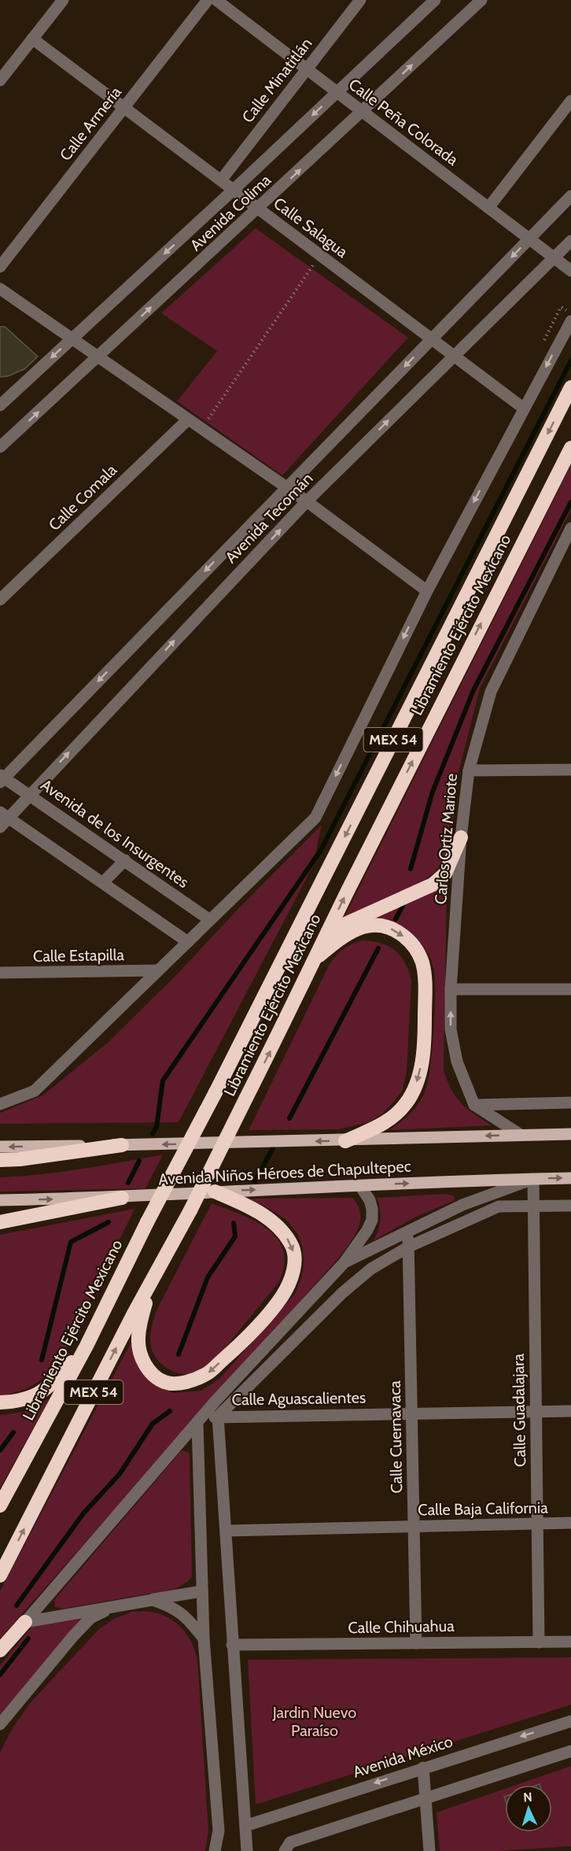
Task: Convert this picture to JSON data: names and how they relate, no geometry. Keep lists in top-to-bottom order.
{
  "streets": {
    "highway": ["Libramiento Ejército Mexicano", "MEX 54"],
    "main road": ["Avenida Niños Héroes de Chapultepec"],
    "street": [
      "Calle Minatitlán",
      "Calle Peña Colorada",
      "Calle Armería",
      "Avenida Colima",
      "Calle Salagua",
      "Calle Comala",
      "Avenida Tecomán",
      "Avenida de los Insurgentes",
      "Carlos Ortiz Mariote",
      "Calle Estapilla",
      "Calle Aguascalientes",
      "Calle Guadalajara",
      "Calle Cuernavaca",
      "Calle Baja California",
      "Calle Chihuahua",
      "Avenida México"
    ]
  },
  "crossings": [
    ["Calle Minatitlán", "Calle Peña Colorada"],
    ["Calle Minatitlán", "Calle Salagua"],
    ["Calle Peña Colorada", "Avenida Colima"],
    ["Calle Peña Colorada", "Avenida Tecomán"],
    ["Calle Armería", "Calle Salagua"],
    ["Avenida Colima", "Calle Salagua"],
    ["Calle Salagua", "Avenida Tecomán"],
    ["Avenida Tecomán", "Avenida de los Insurgentes"],
    ["Avenida Niños Héroes de Chapultepec", "Calle Guadalajara"],
    ["Calle Aguascalientes", "Calle Guadalajara"],
    ["Calle Aguascalientes", "Calle Cuernavaca"],
    ["Calle Guadalajara", "Calle Baja California"],
    ["Calle Guadalajara", "Calle Chihuahua"],
    ["Calle Cuernavaca", "Calle Baja California"],
    ["Calle Cuernavaca", "Calle Chihuahua"]
  ],
  "parks": ["Jardin Nuevo Paraíso"],
  "north": "top"
}
